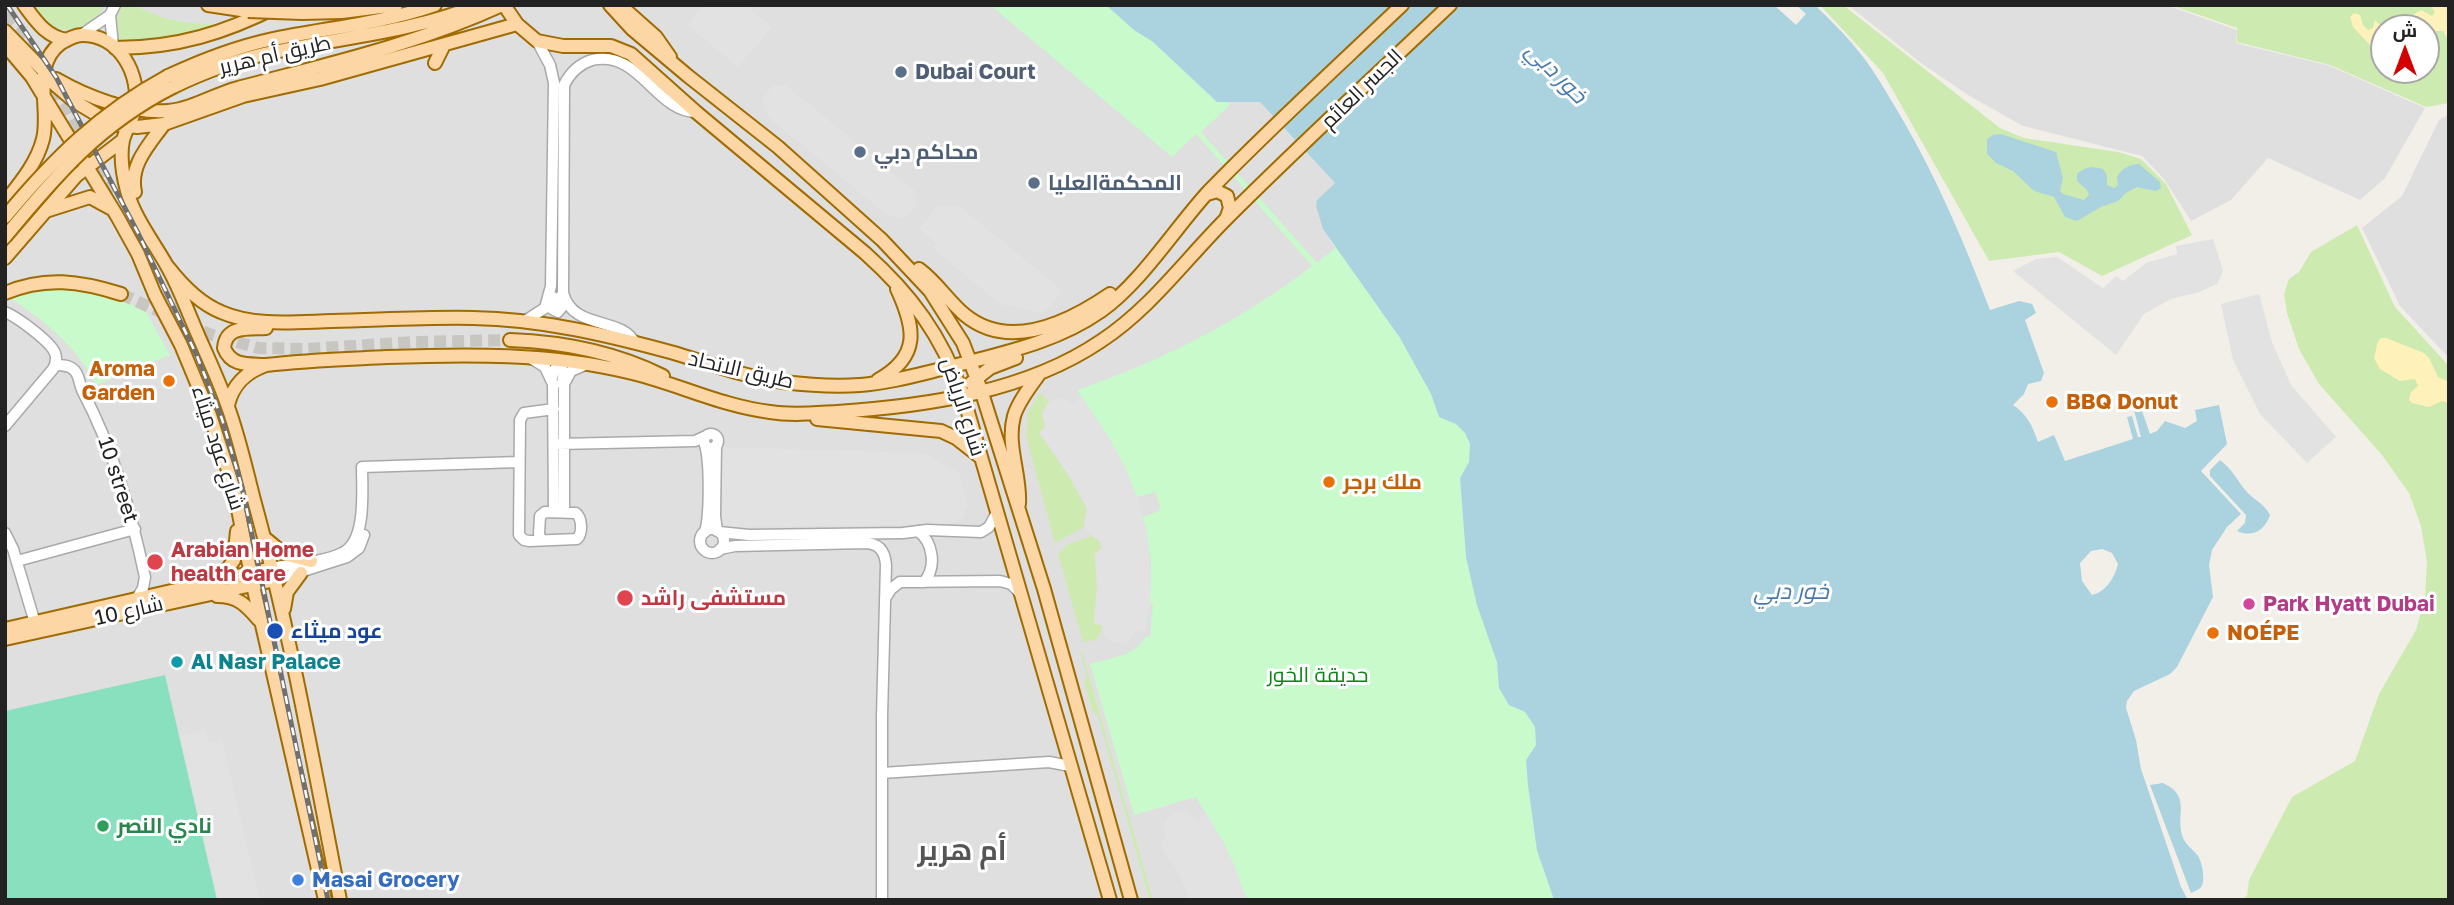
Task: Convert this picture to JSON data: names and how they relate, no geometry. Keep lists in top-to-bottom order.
{
  "streets": {
    "main road": [
      "طريق أم هرير",
      "الجسر العائم",
      "طريق الاتحاد",
      "شارع الرياض",
      "شارع عود ميثاء",
      "شارع 10"
    ],
    "street": ["10 street"]
  },
  "crossings": [
    ["الجسر العائم", "طريق الاتحاد"],
    ["طريق الاتحاد", "شارع الرياض"],
    ["طريق الاتحاد", "شارع عود ميثاء"],
    ["شارع عود ميثاء", "شارع 10"]
  ],
  "districts": ["أم هرير"],
  "water": ["خور دبي"],
  "parks": ["حديقة الخور"],
  "places": [
    "Dubai Court",
    "محاكم دبي",
    "المحكمةالعليا",
    "Aroma Garden",
    "BBQ Donut",
    "ملك برجر",
    "Arabian Home health care",
    "مستشفى راشد",
    "Park Hyatt Dubai",
    "عود ميثاء",
    "NOÉPE",
    "Al Nasr Palace",
    "نادي النصر",
    "Masai Grocery"
  ],
  "north": "top"
}
